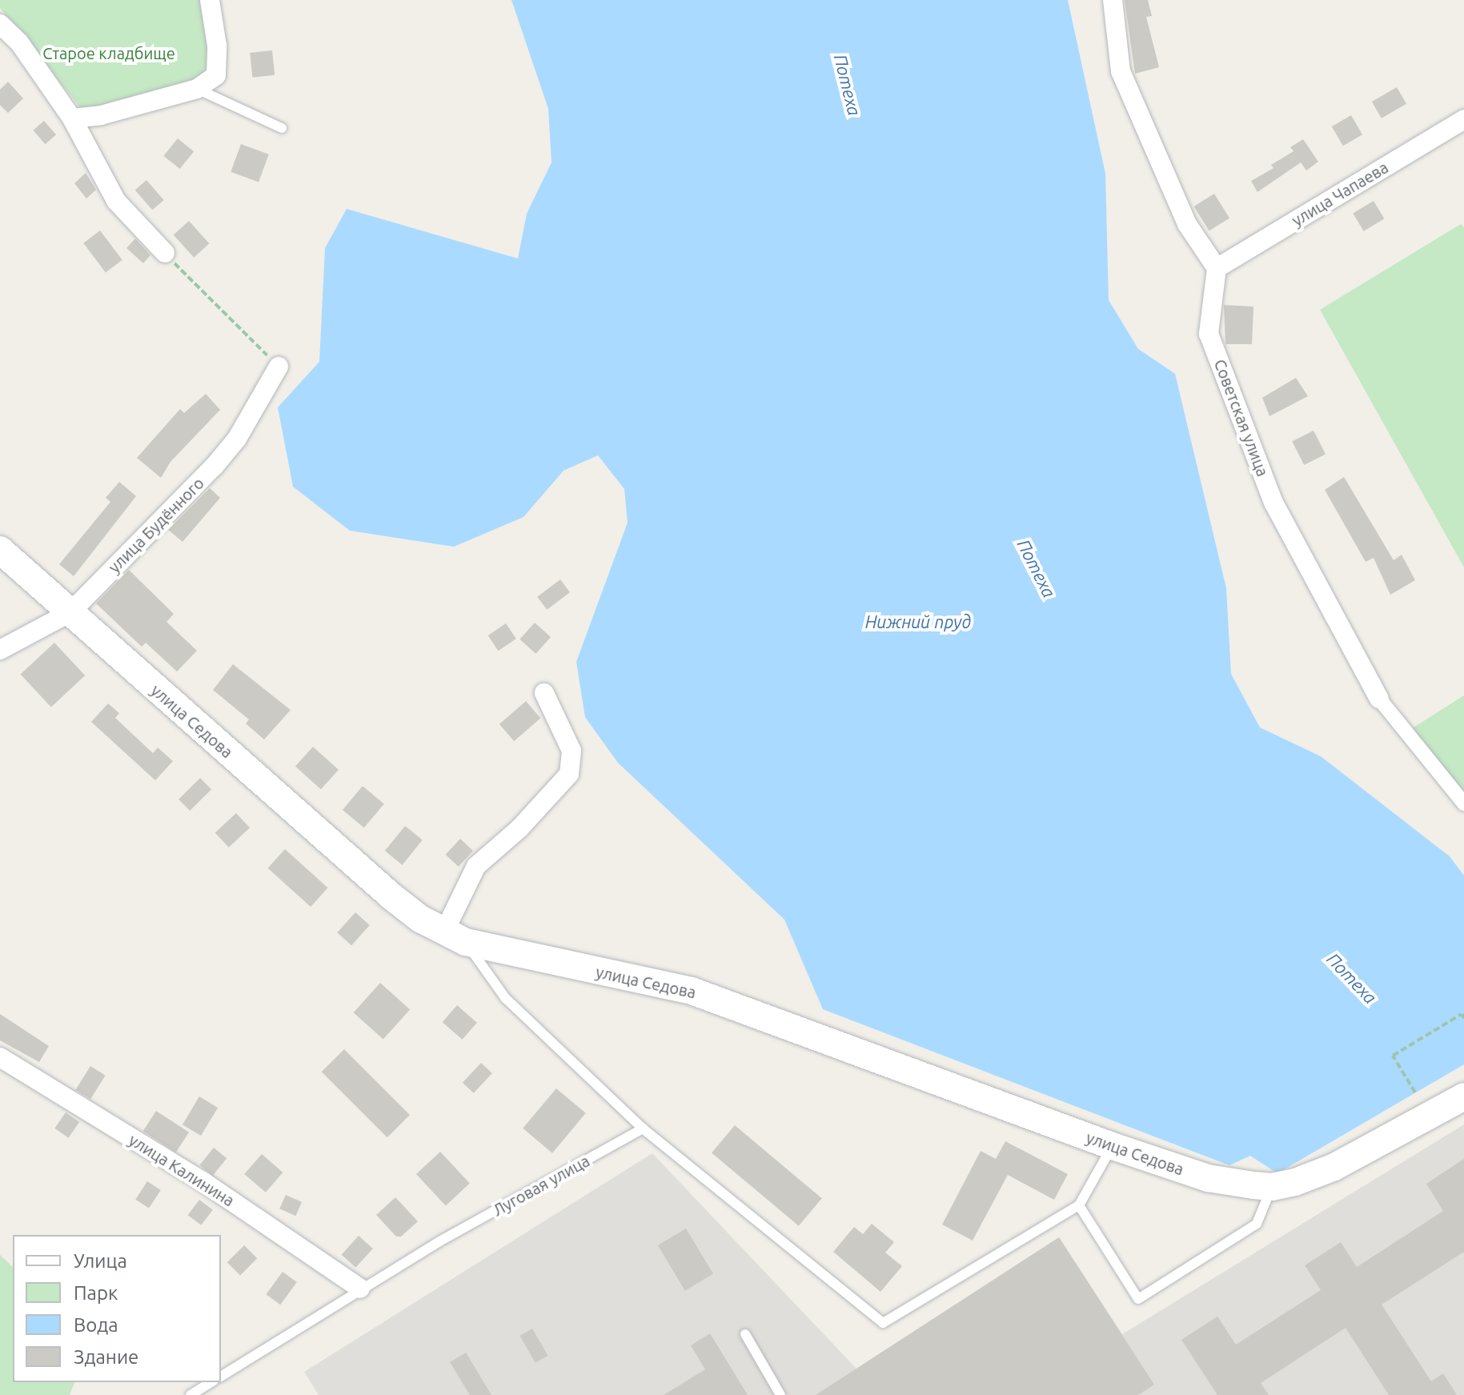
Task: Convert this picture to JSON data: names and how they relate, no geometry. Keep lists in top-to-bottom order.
{
  "streets": {
    "main road": ["улица Седова"],
    "street": [
      "улица Чапаева",
      "Советская улица",
      "улица Будённого",
      "улица Калинина"
    ],
    "lane": ["Луговая улица"]
  },
  "crossings": [
    ["улица Чапаева", "Советская улица"],
    ["улица Будённого", "улица Седова"],
    ["улица Калинина", "Луговая улица"]
  ],
  "water": ["Потеха", "Нижний пруд"],
  "parks": ["Старое кладбище"],
  "legend": [
    "Улица",
    "Парк",
    "Вода",
    "Здание"
  ]
}
